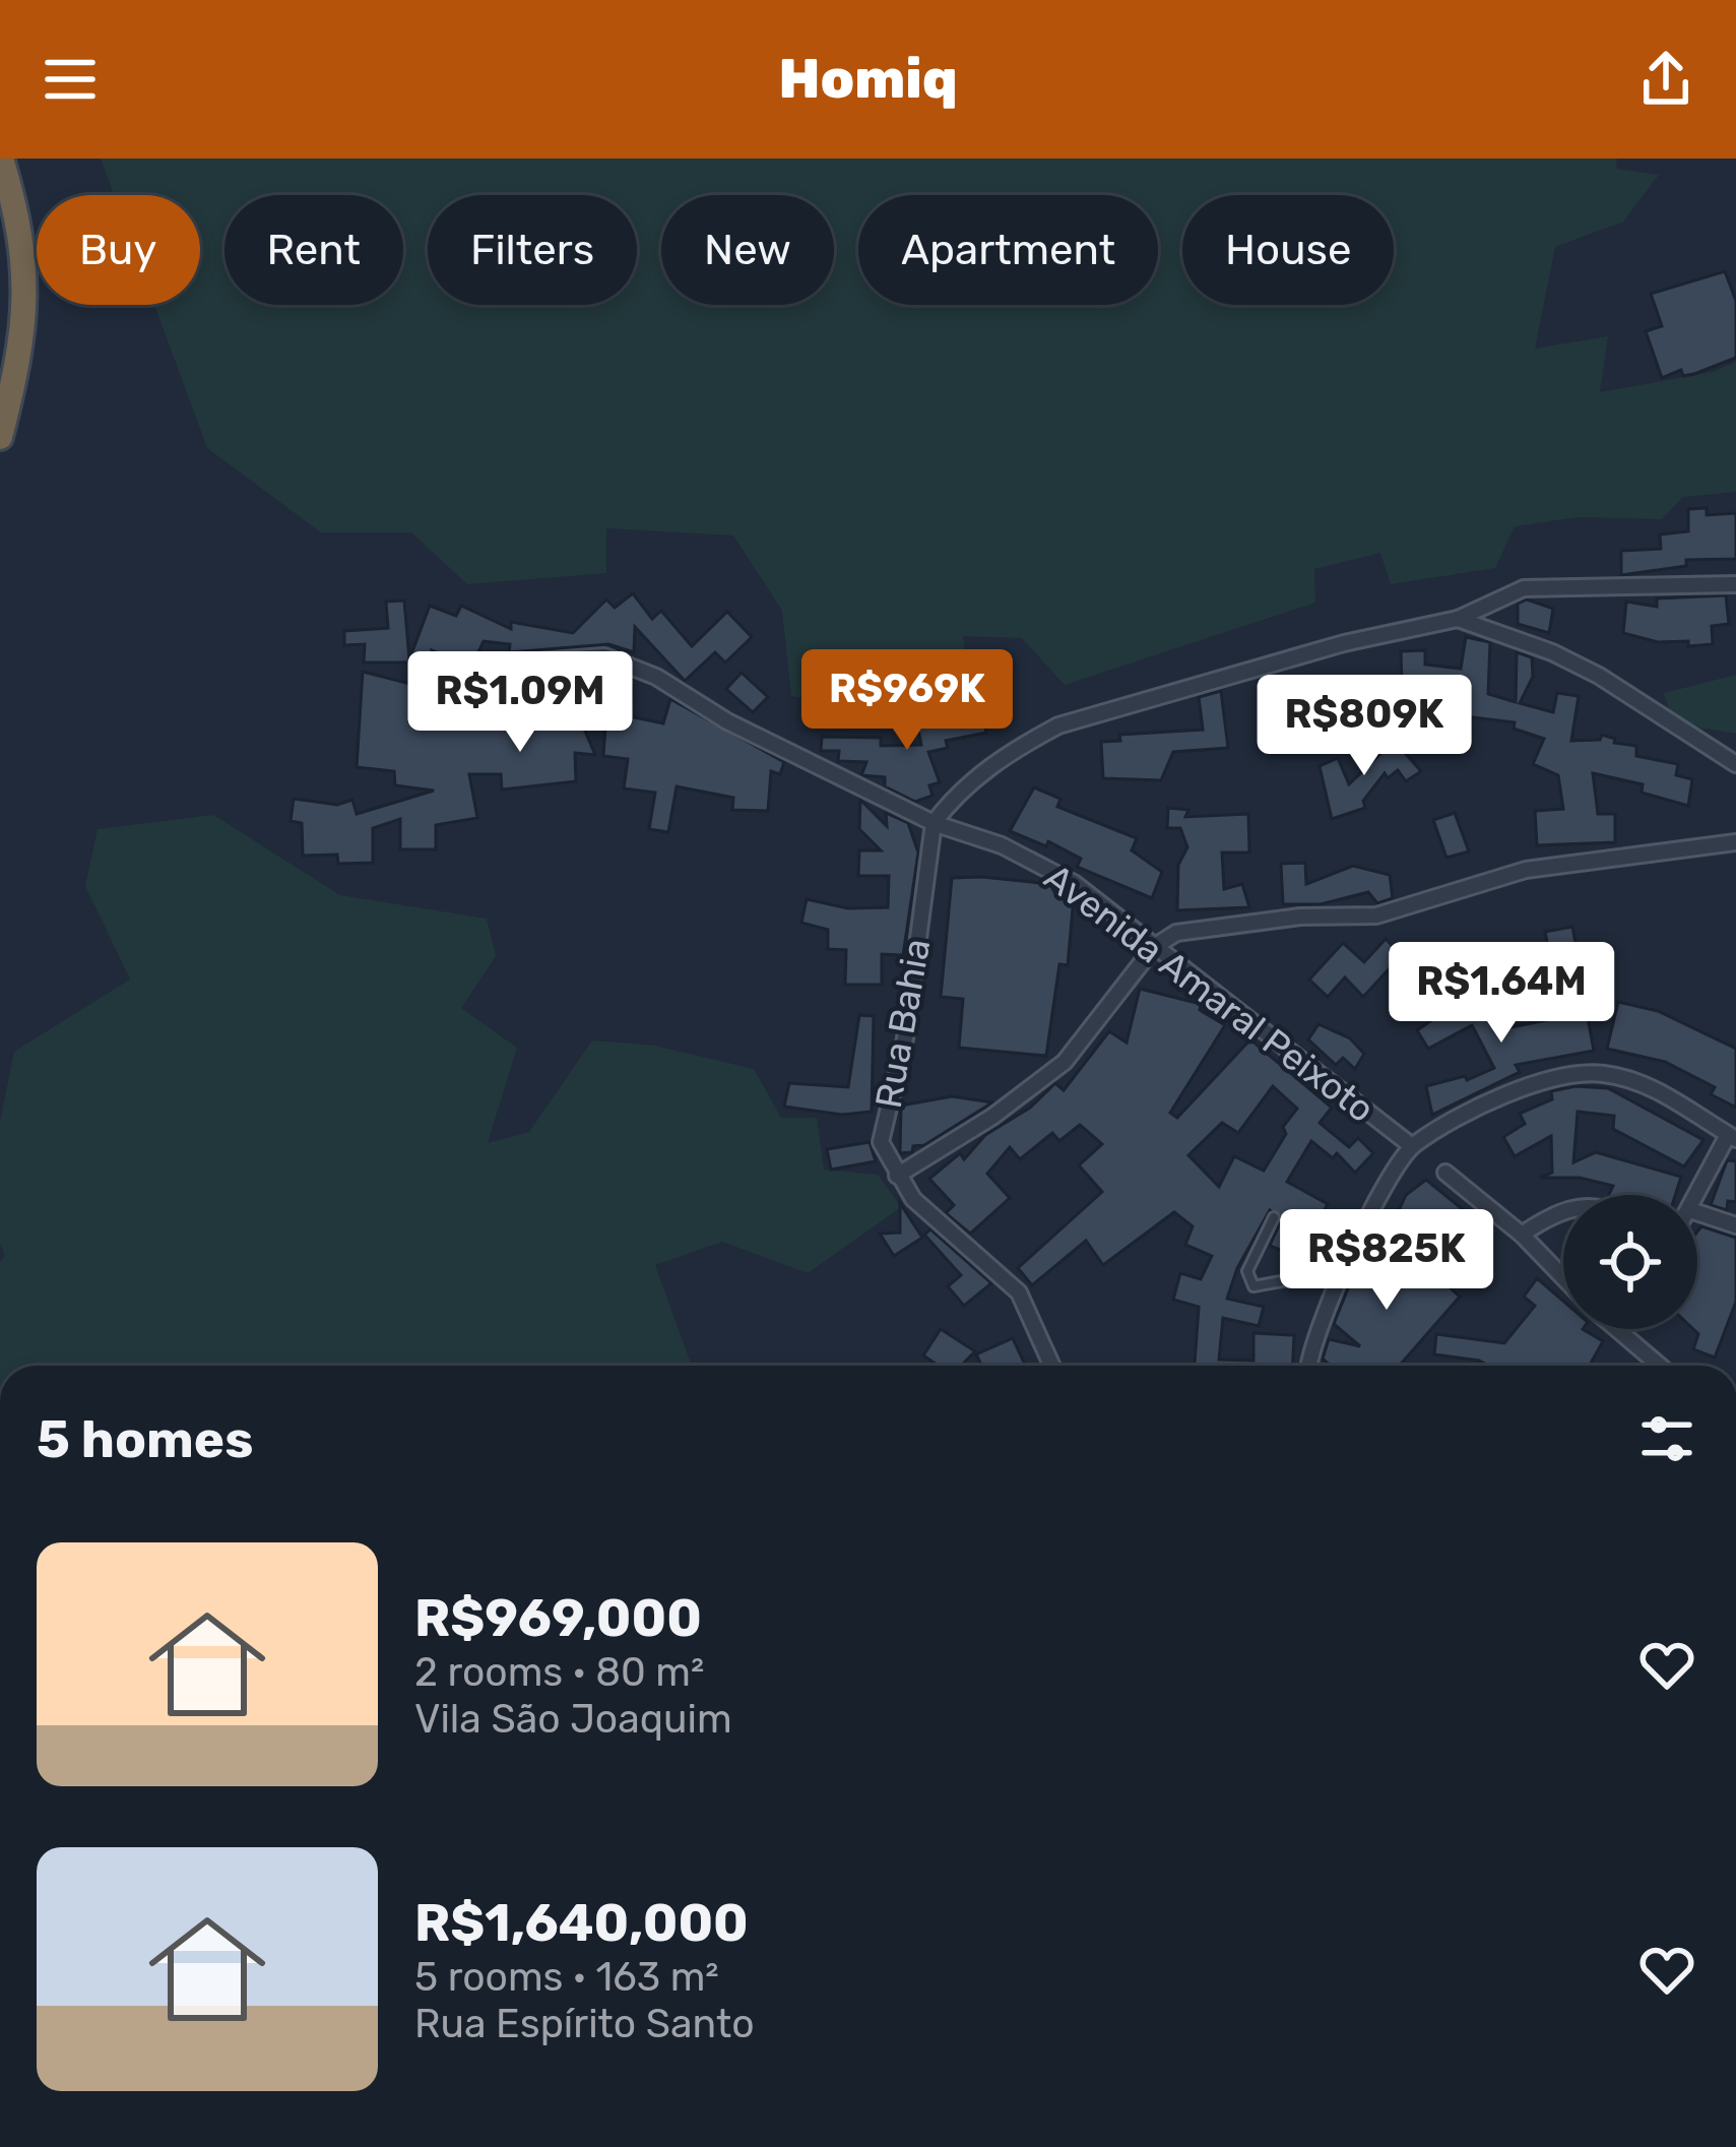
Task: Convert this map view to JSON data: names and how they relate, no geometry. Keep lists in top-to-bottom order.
{
  "streets": {
    "street": ["Avenida Amaral Peixoto", "Rua Bahia"]
  },
  "crossings": [
    ["Avenida Amaral Peixoto", "Rua Bahia"]
  ],
  "page": {
    "header": "Homiq",
    "chip": [
      "Buy",
      "Rent",
      "Filters",
      "New",
      "Apartment",
      "House"
    ],
    "price": [
      "R$969K",
      "R$1.09M",
      "R$809K",
      "R$1.64M",
      "R$825K"
    ],
    "heading": "5 homes",
    "list": [
      {
        "name": "R$969,000",
        "note": "2 rooms · 80 m² · Vila São Joaquim"
      },
      {
        "name": "R$1,640,000",
        "note": "5 rooms · 163 m² · Rua Espírito Santo"
      }
    ]
  }
}
